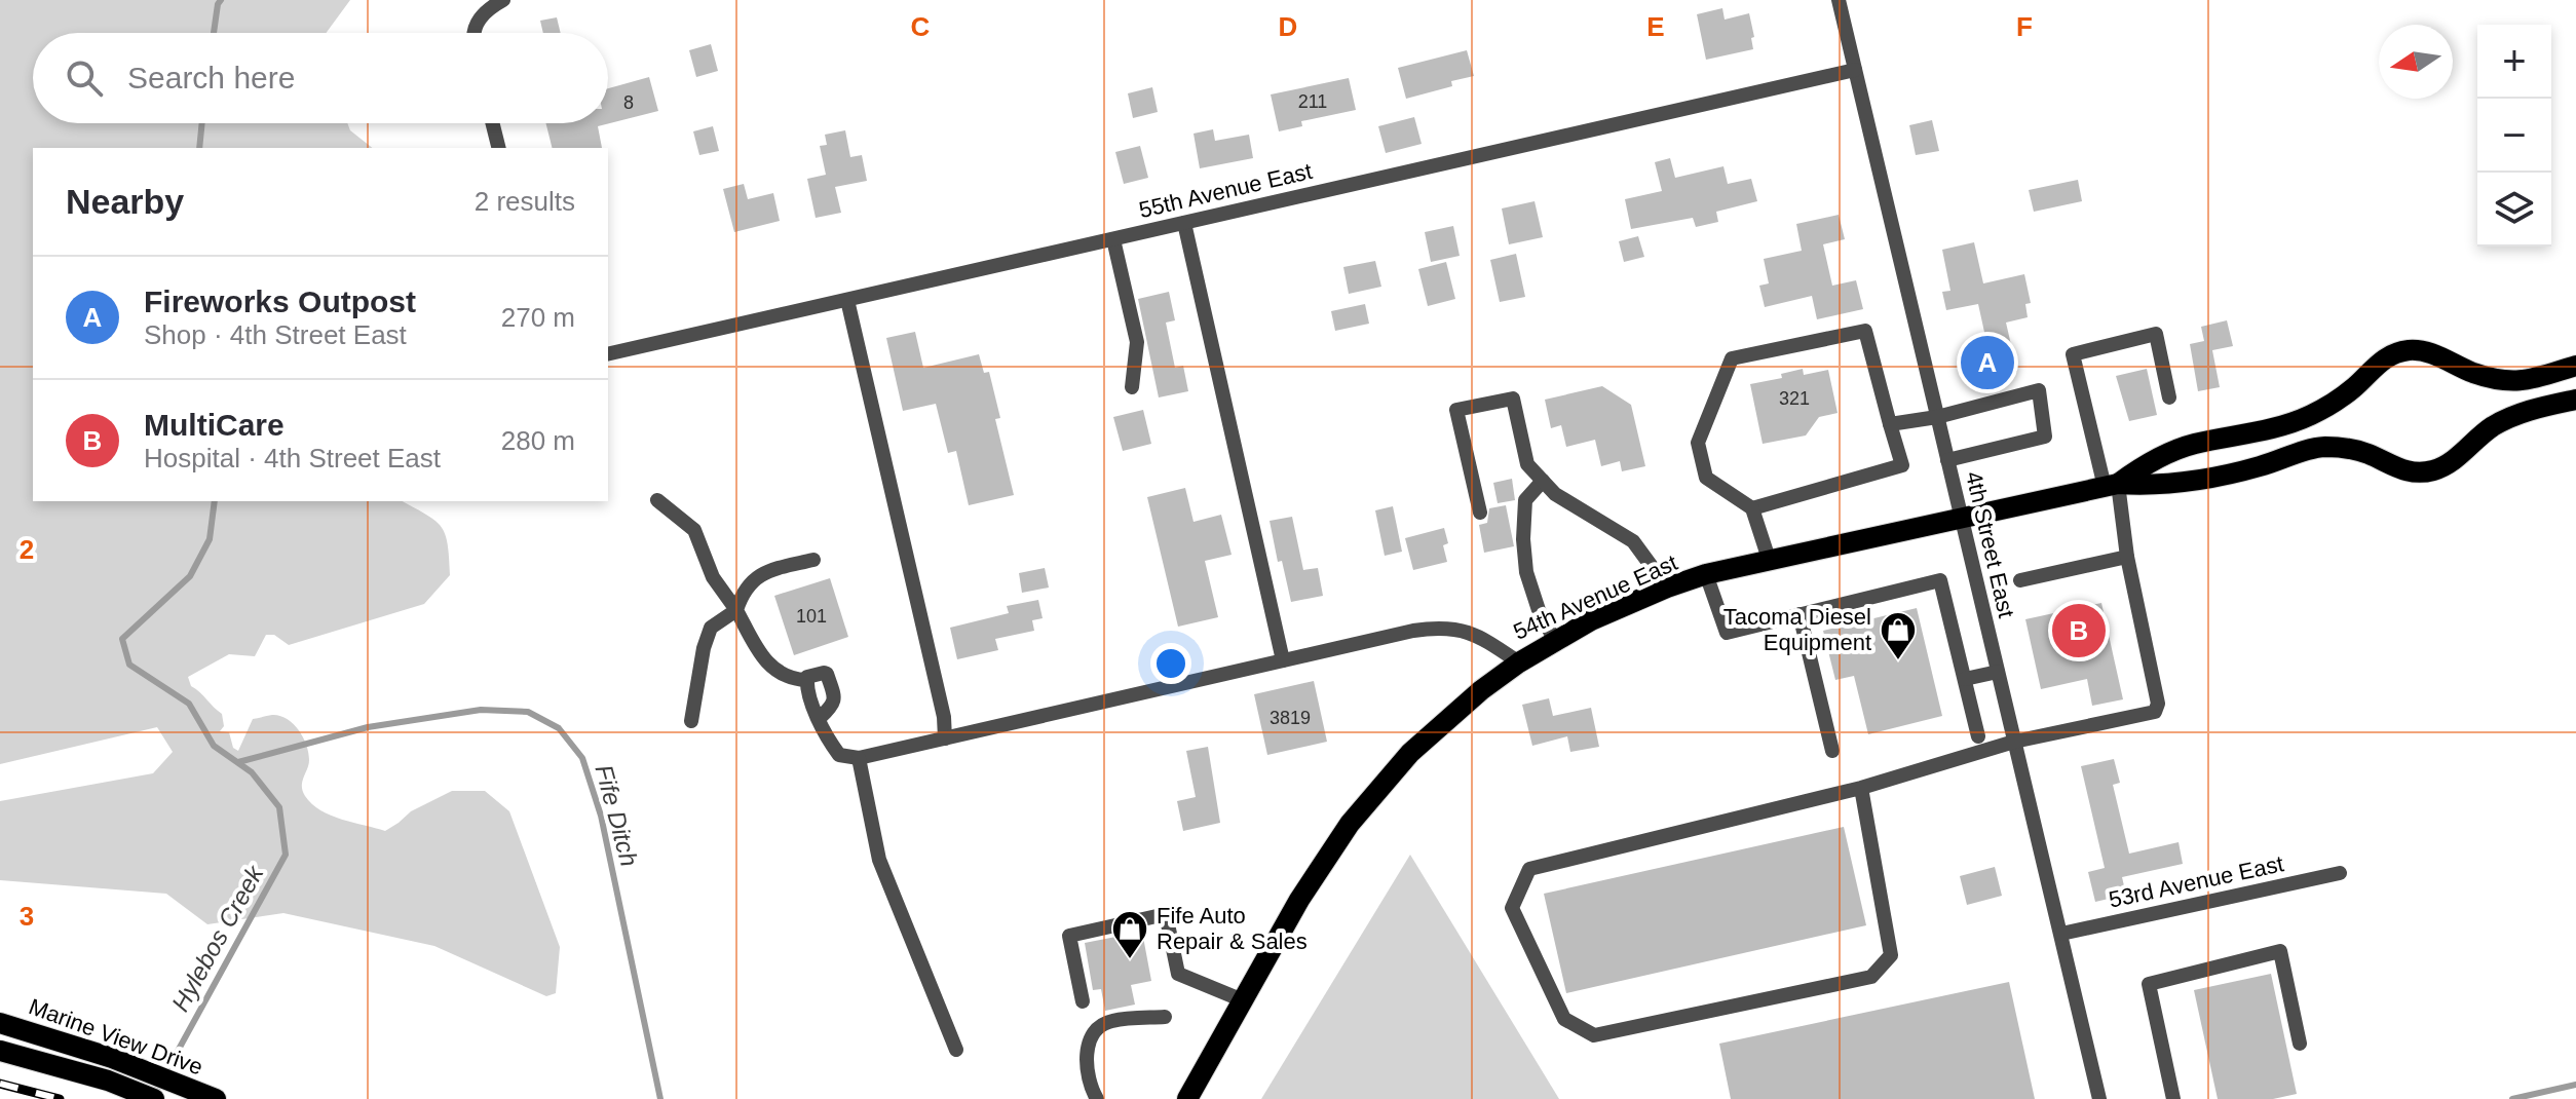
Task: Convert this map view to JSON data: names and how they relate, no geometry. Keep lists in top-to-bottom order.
{
  "streets": {
    "main road": ["54th Avenue East", "Marine View Drive"],
    "street": ["55th Avenue East", "4th Street East", "53rd Avenue East"]
  },
  "crossings": [
    ["55th Avenue East", "4th Street East"],
    ["4th Street East", "54th Avenue East"],
    ["4th Street East", "53rd Avenue East"]
  ],
  "water": ["Fife Ditch", "Hylebos Creek"],
  "places": {
    "shop": ["Tacoma Diesel Equipment", "Fife Auto Repair & Sales"]
  },
  "house_numbers": [
    "211",
    "8",
    "321",
    "101",
    "3819"
  ],
  "north": "left",
  "page": {
    "map_buttons": ["+", "−"],
    "search": "Search here",
    "heading": ["Nearby", "2 results"],
    "list": [
      {
        "mark": "A",
        "name": "Fireworks Outpost",
        "note": "Shop · 4th Street East",
        "value": "270 m"
      },
      {
        "mark": "B",
        "name": "MultiCare",
        "note": "Hospital · 4th Street East",
        "value": "280 m"
      }
    ],
    "pins": ["A", "B"]
  },
  "grid": {
    "columns": [
      "C",
      "D",
      "E",
      "F"
    ],
    "rows": ["2", "3"]
  }
}
